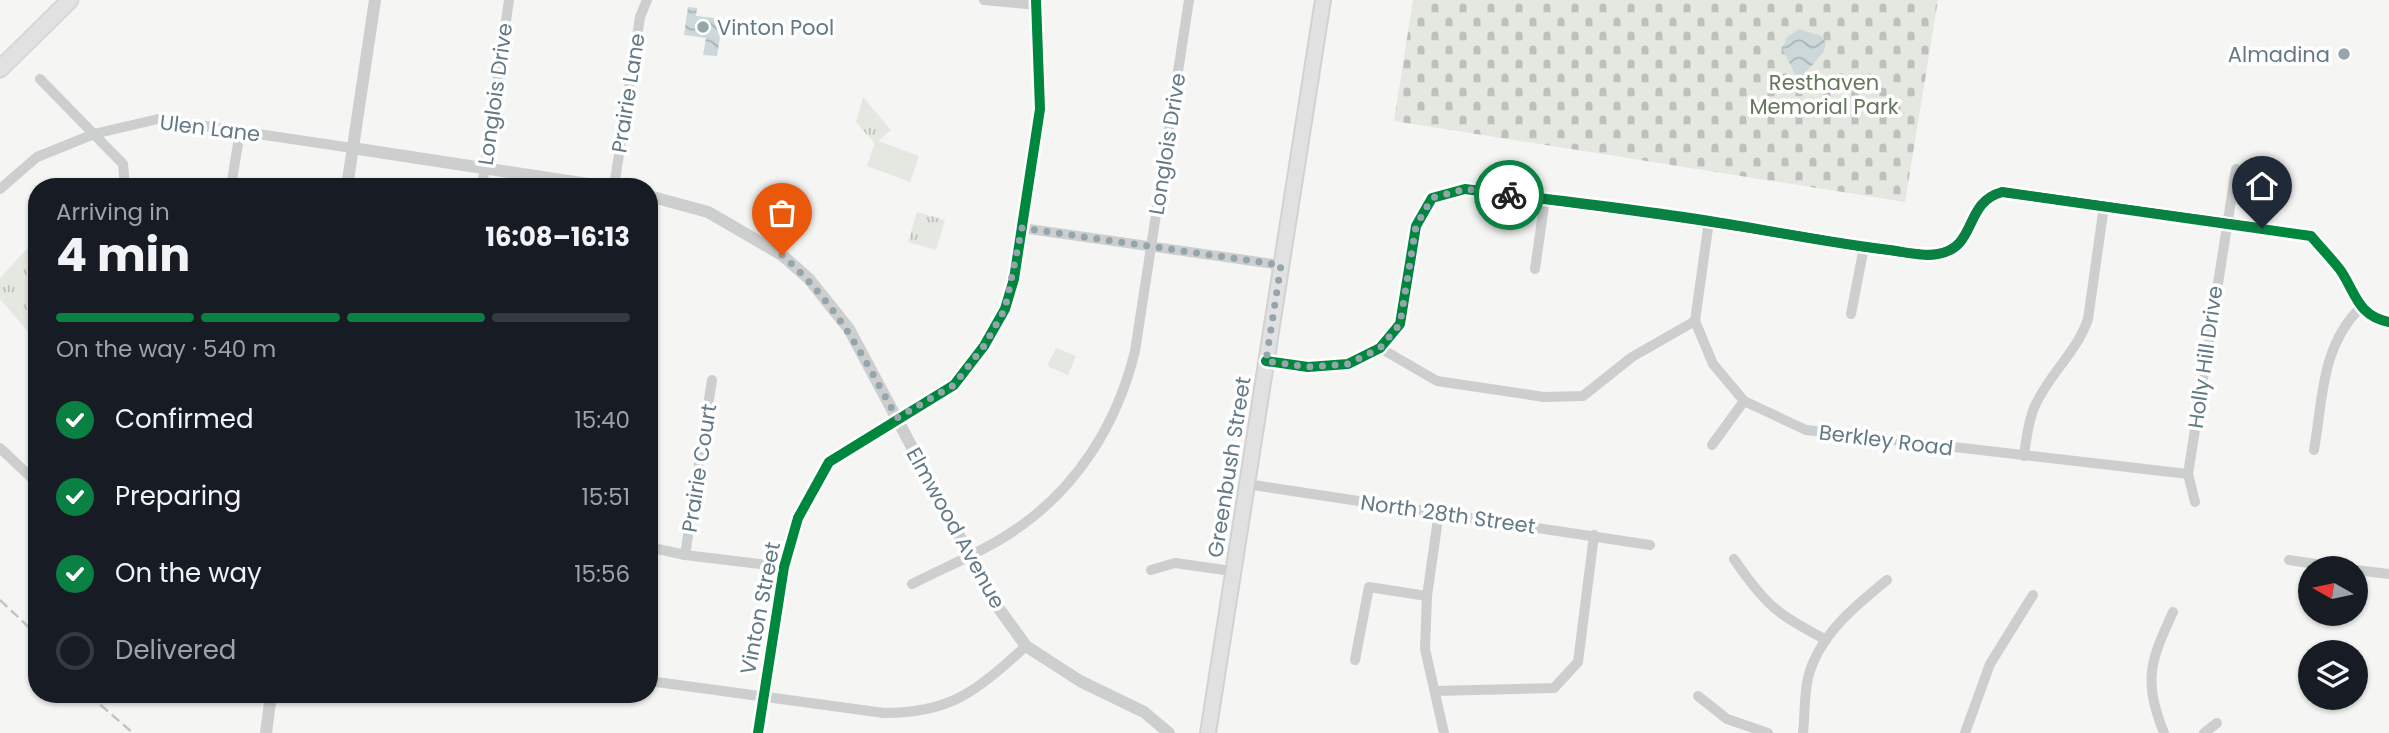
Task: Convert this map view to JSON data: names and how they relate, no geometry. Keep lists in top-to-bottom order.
{
  "streets": {
    "main road": ["Greenbush Street"],
    "street": [
      "Prairie Lane",
      "Longlois Drive",
      "Ulen Lane",
      "Holly Hill Drive",
      "Berkley Road",
      "Prairie Court",
      "North 28th Street",
      "Elmwood Avenue",
      "Vinton Street"
    ]
  },
  "crossings": [
    ["Longlois Drive", "Elmwood Avenue"],
    ["Holly Hill Drive", "Berkley Road"],
    ["Greenbush Street", "North 28th Street"],
    ["Elmwood Avenue", "Vinton Street"]
  ],
  "parks": ["Resthaven Memorial Park"],
  "places": ["Vinton Pool", "Almadina"],
  "north": "left",
  "page": {
    "heading": ["4 min", "Arriving in", "16:08–16:13"],
    "bar": "On the way · 540 m",
    "list": [
      ["Confirmed", "15:40"],
      ["Preparing", "15:51"],
      ["On the way", "15:56"],
      "Delivered"
    ]
  }
}
